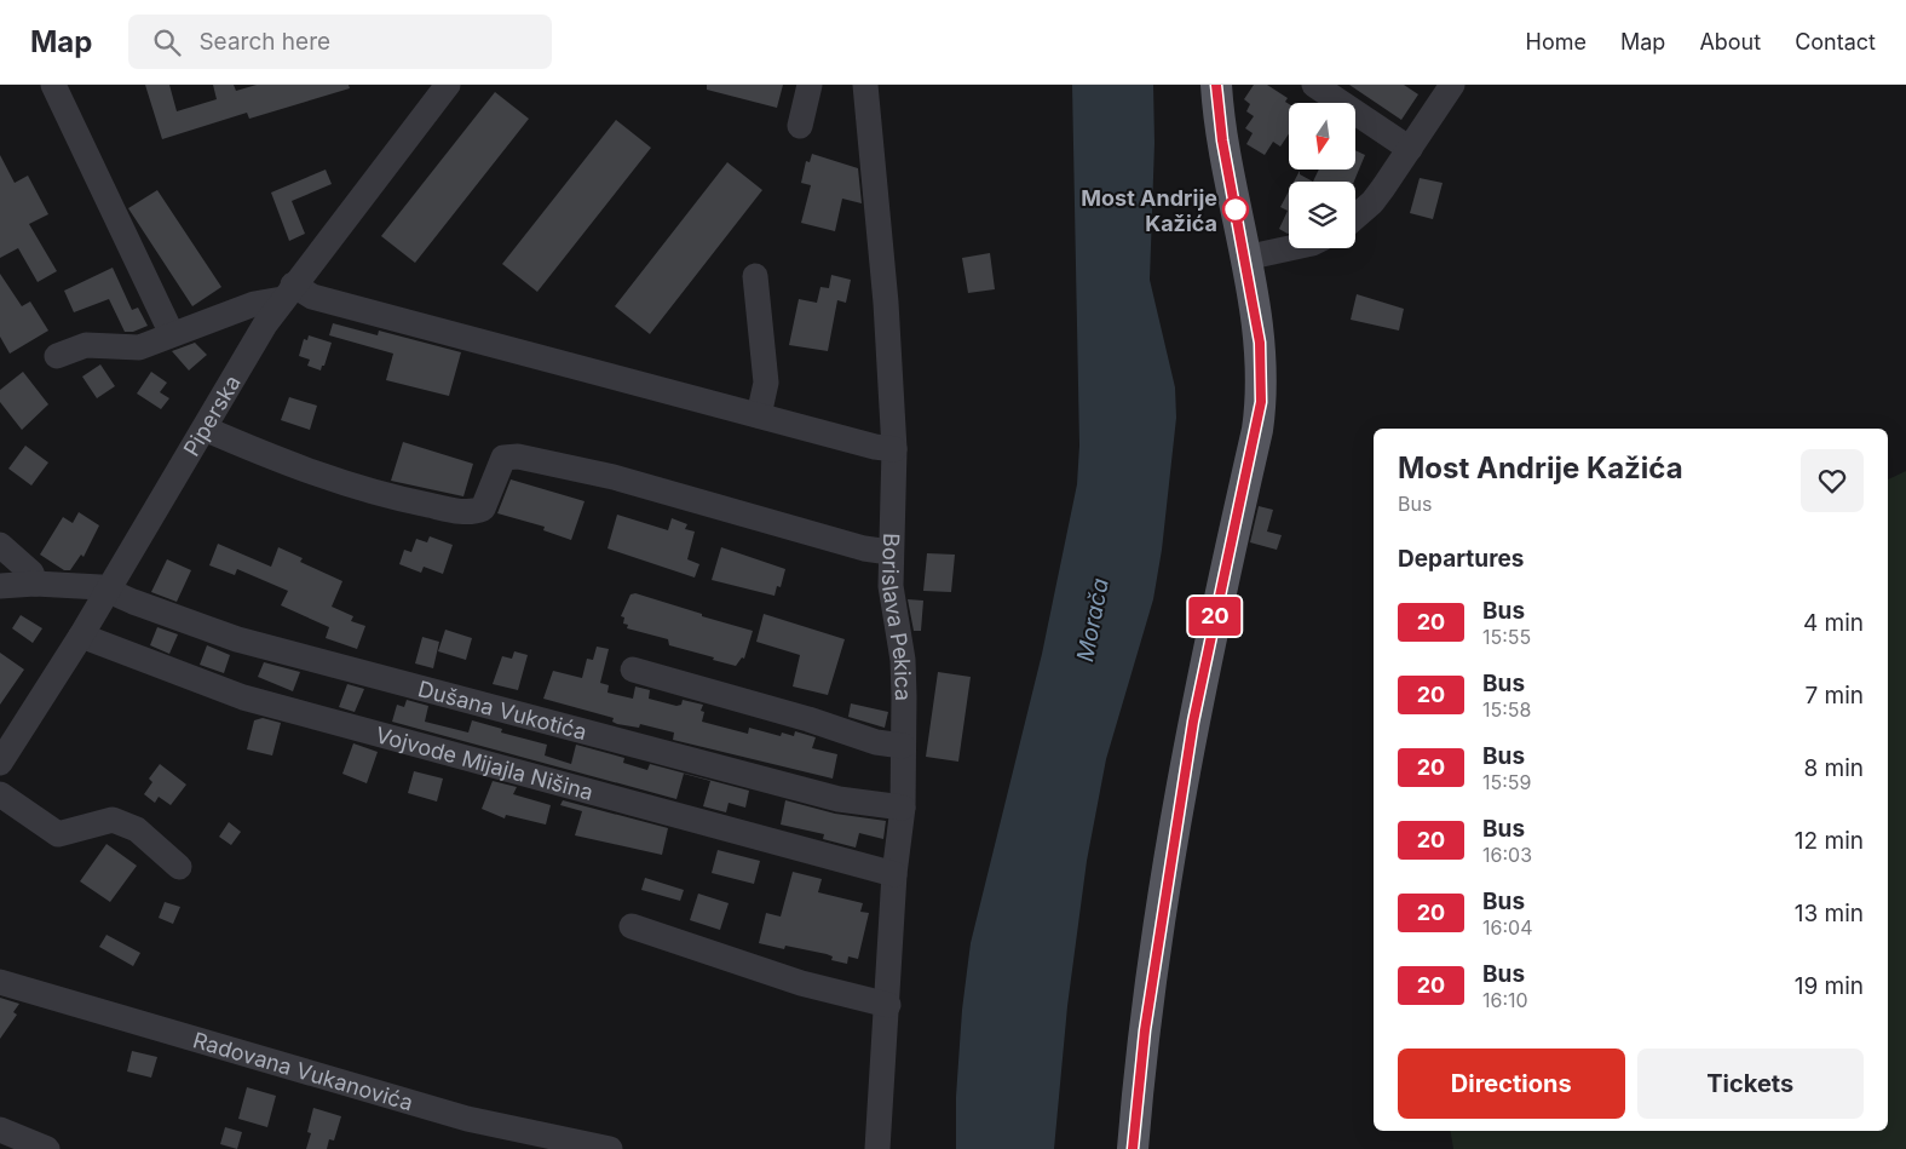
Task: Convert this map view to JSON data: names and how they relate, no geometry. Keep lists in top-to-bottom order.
{
  "streets": {
    "street": [
      "Piperska",
      "Borislava Pekica",
      "Dušana Vukotića",
      "Vojvode Mijajla Nišina",
      "Radovana Vukanovića"
    ]
  },
  "crossings": [
    ["Piperska", "Dušana Vukotića"],
    ["Piperska", "Vojvode Mijajla Nišina"],
    ["Borislava Pekica", "Dušana Vukotića"],
    ["Borislava Pekica", "Vojvode Mijajla Nišina"]
  ],
  "water": ["Morača"],
  "places": ["Most Andrije Kažića"],
  "lines": ["bus line 20"],
  "north": "bottom",
  "page": {
    "header": "Map",
    "search": "Search here",
    "nav": [
      "Home",
      "Map",
      "About",
      "Contact"
    ],
    "on_map": "20",
    "heading": [
      ["Most Andrije Kažića", "Bus"],
      "Departures"
    ],
    "list": [
      {
        "mark": "20",
        "name": "Bus",
        "note": "15:55",
        "value": "4 min"
      },
      {
        "mark": "20",
        "name": "Bus",
        "note": "15:58",
        "value": "7 min"
      },
      {
        "mark": "20",
        "name": "Bus",
        "note": "15:59",
        "value": "8 min"
      },
      {
        "mark": "20",
        "name": "Bus",
        "note": "16:03",
        "value": "12 min"
      },
      {
        "mark": "20",
        "name": "Bus",
        "note": "16:04",
        "value": "13 min"
      },
      {
        "mark": "20",
        "name": "Bus",
        "note": "16:10",
        "value": "19 min"
      }
    ],
    "buttons": ["Directions", "Tickets"]
  }
}
